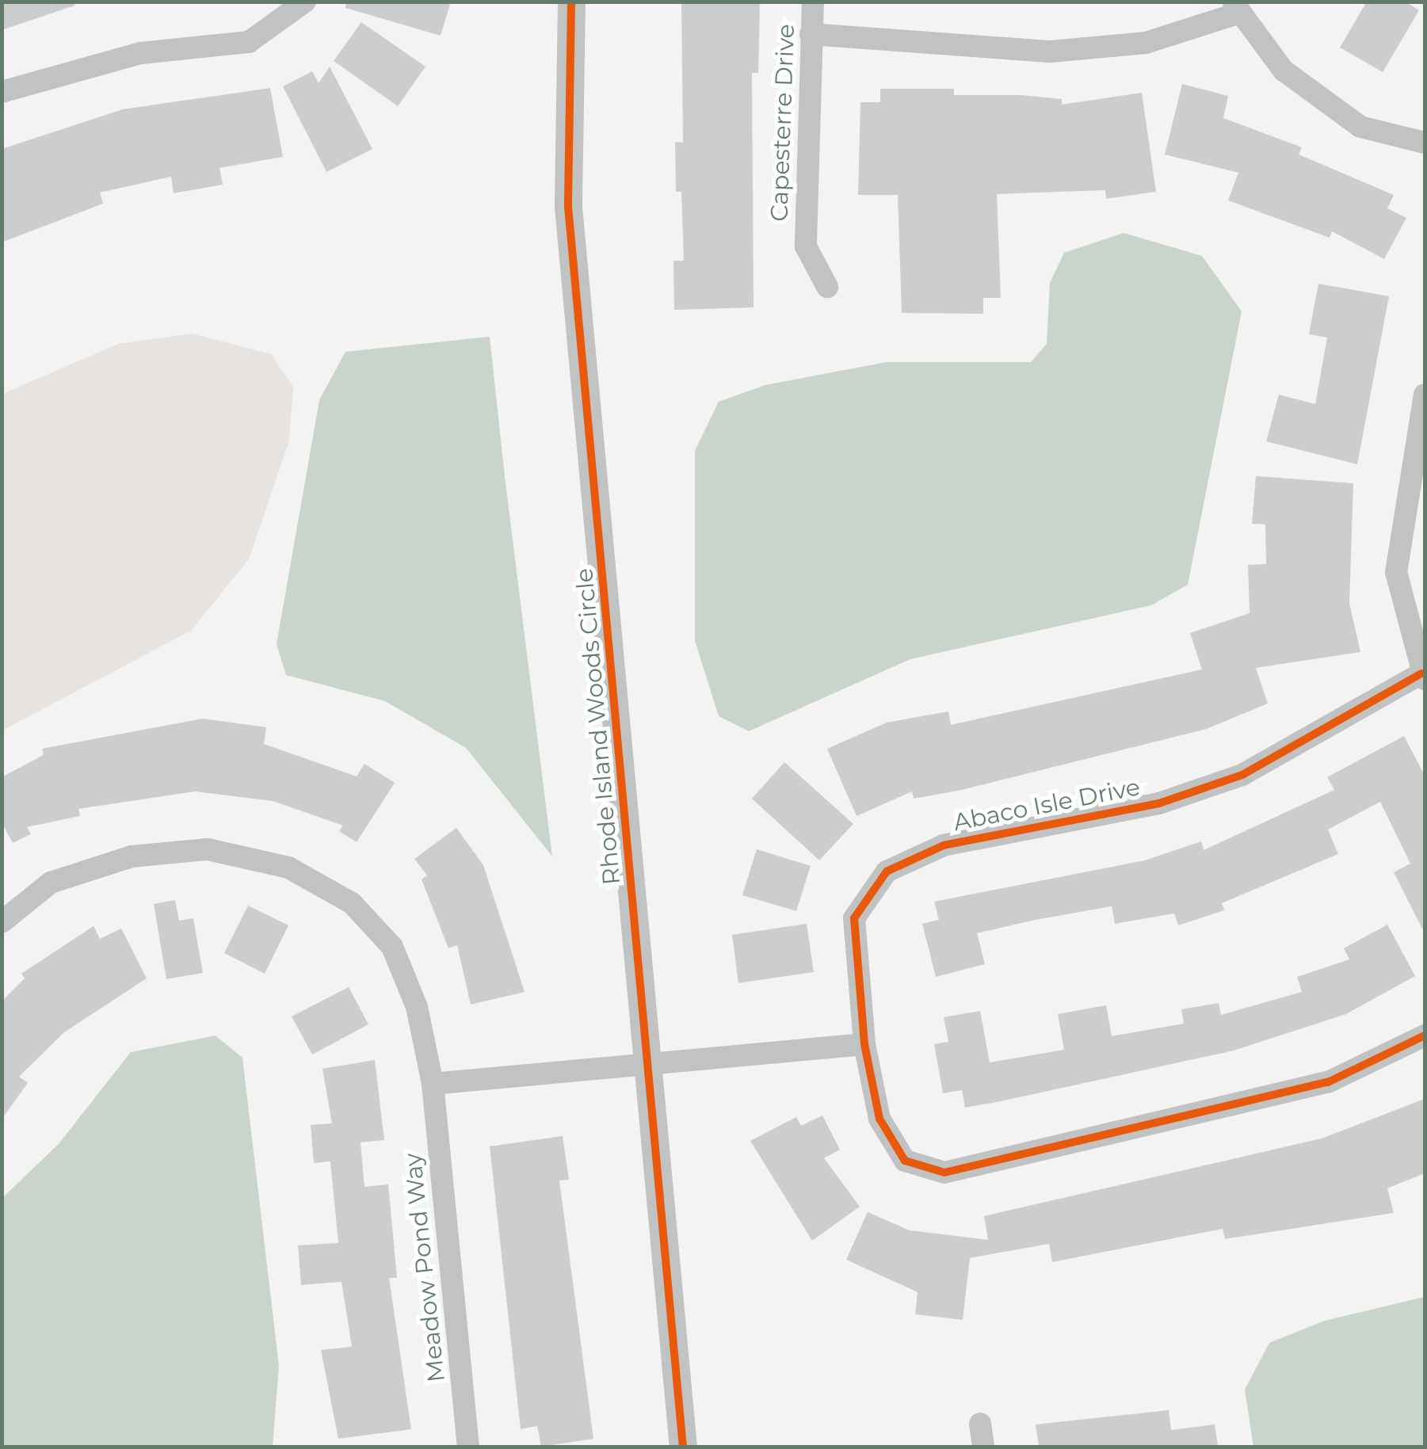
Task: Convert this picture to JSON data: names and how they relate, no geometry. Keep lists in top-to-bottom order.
{
  "streets": {
    "street": [
      "Capesterre Drive",
      "Rhode Island Woods Circle",
      "Abaco Isle Drive",
      "Meadow Pond Way"
    ]
  }
}
